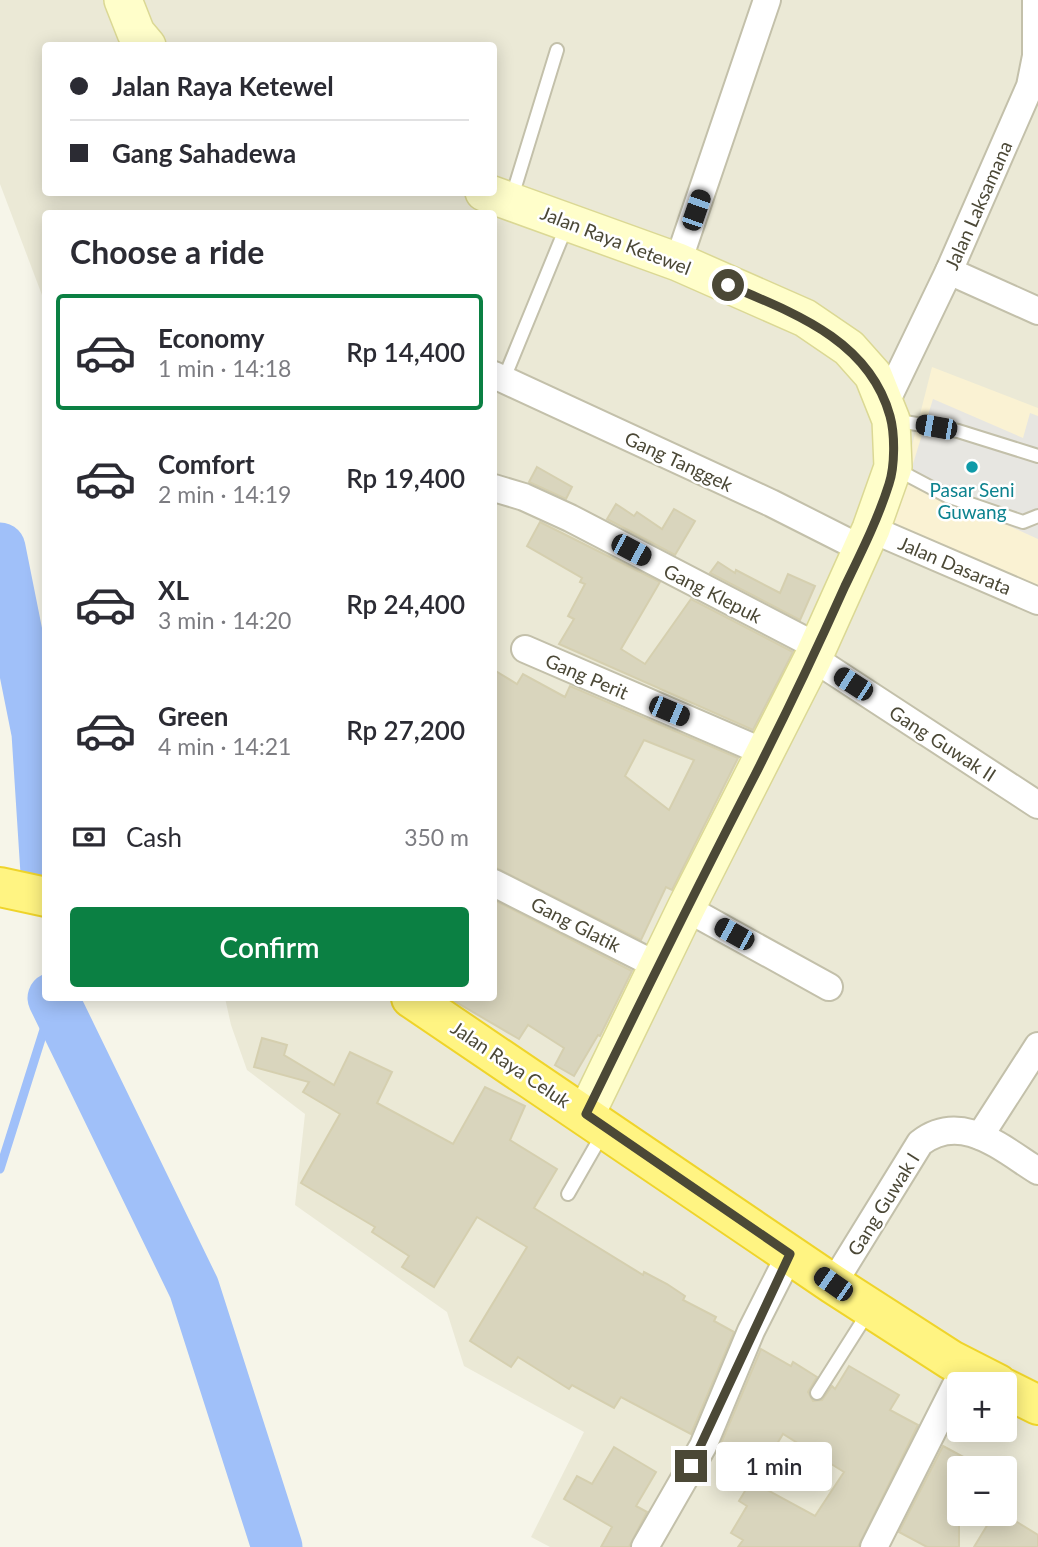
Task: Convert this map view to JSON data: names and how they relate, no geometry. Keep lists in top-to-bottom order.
{
  "streets": {
    "highway": ["Jalan Raya Celuk"],
    "main road": ["Jalan Raya Ketewel"],
    "street": [
      "Jalan Laksamana",
      "Gang Tanggek",
      "Jalan Dasarata",
      "Gang Klepuk",
      "Gang Perit",
      "Gang Guwak II",
      "Gang Glatik",
      "Gang Guwak I"
    ]
  },
  "crossings": [
    ["Jalan Laksamana", "Jalan Raya Ketewel"],
    ["Jalan Raya Ketewel", "Gang Tanggek"],
    ["Jalan Raya Ketewel", "Jalan Dasarata"],
    ["Jalan Raya Ketewel", "Gang Klepuk"],
    ["Jalan Raya Ketewel", "Gang Perit"],
    ["Jalan Raya Ketewel", "Gang Guwak II"],
    ["Jalan Raya Ketewel", "Gang Glatik"],
    ["Jalan Raya Ketewel", "Jalan Raya Celuk"],
    ["Gang Tanggek", "Jalan Dasarata"],
    ["Gang Klepuk", "Gang Guwak II"],
    ["Jalan Raya Celuk", "Gang Guwak I"]
  ],
  "places": ["Pasar Seni Guwang"],
  "page": {
    "banner": ["Jalan Raya Ketewel", "Gang Sahadewa"],
    "heading": "Choose a ride",
    "list": [
      {
        "name": "Economy",
        "note": "1 min · 14:18",
        "value": "Rp 14,400"
      },
      {
        "name": "Comfort",
        "note": "2 min · 14:19",
        "value": "Rp 19,400"
      },
      {
        "name": "XL",
        "note": "3 min · 14:20",
        "value": "Rp 24,400"
      },
      {
        "name": "Green",
        "note": "4 min · 14:21",
        "value": "Rp 27,200"
      }
    ],
    "pay": ["Cash", "350 m"],
    "buttons": "Confirm",
    "map_buttons": ["+", "−"],
    "bubble": "1 min"
  }
}
